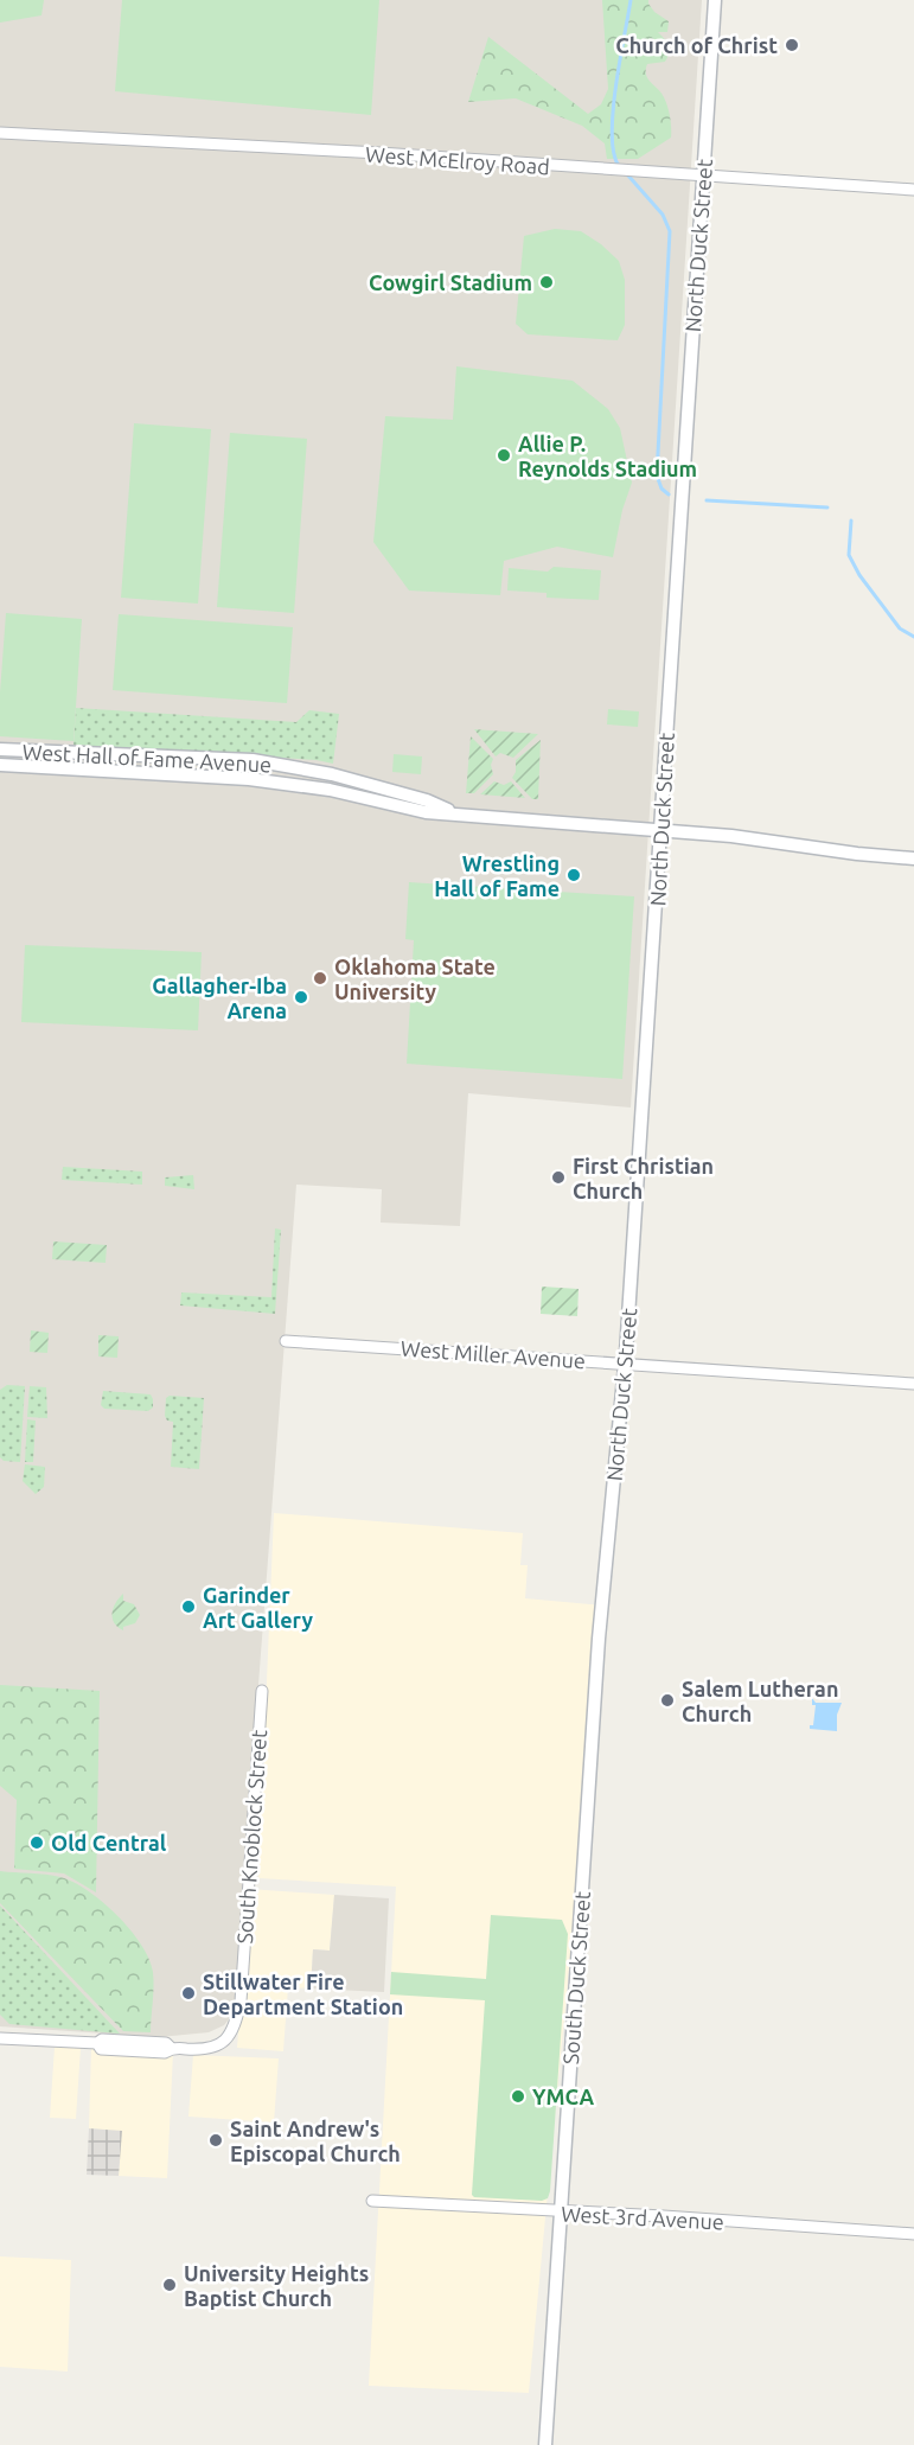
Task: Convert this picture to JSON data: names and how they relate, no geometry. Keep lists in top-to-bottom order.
{
  "streets": {
    "main road": ["North Duck Street", "West Hall of Fame Avenue", "South Duck Street"],
    "street": [
      "West McElroy Road",
      "West Miller Avenue",
      "South Knoblock Street",
      "West 3rd Avenue"
    ]
  },
  "crossings": [
    ["West McElroy Road", "North Duck Street"],
    ["North Duck Street", "West Hall of Fame Avenue"],
    ["North Duck Street", "West Miller Avenue"],
    ["North Duck Street", "South Duck Street"],
    ["South Duck Street", "West 3rd Avenue"]
  ],
  "places": [
    "Church of Christ",
    "Cowgirl Stadium",
    "Allie P. Reynolds Stadium",
    "Wrestling Hall of Fame",
    "Oklahoma State University",
    "Gallagher-Iba Arena",
    "First Christian Church",
    "Garinder Art Gallery",
    "Salem Lutheran Church",
    "Old Central",
    "Stillwater Fire Department Station",
    "YMCA",
    "Saint Andrew's Episcopal Church",
    "University Heights Baptist Church"
  ]
}
